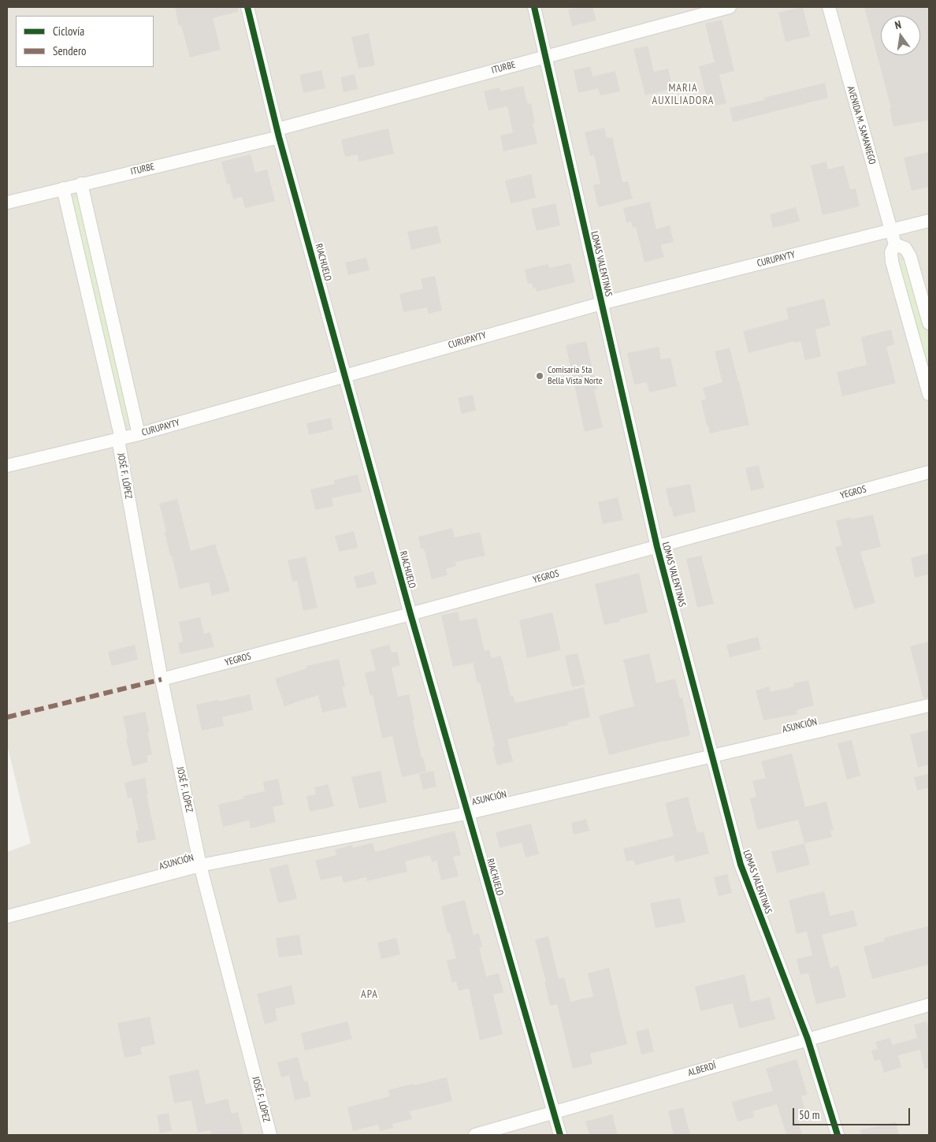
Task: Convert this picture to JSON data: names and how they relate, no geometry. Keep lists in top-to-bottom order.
{
  "streets": {
    "street": [
      "ITURBE",
      "AVENIDA M. SAMANIEGO",
      "CURUPAYTY",
      "RIACHUELO",
      "LOMAS VALENTINAS",
      "JOSÉ F. LÓPEZ",
      "YEGROS",
      "ASUNCIÓN",
      "ALBERDÍ"
    ]
  },
  "crossings": [
    ["ITURBE", "RIACHUELO"],
    ["ITURBE", "LOMAS VALENTINAS"],
    ["ITURBE", "JOSÉ F. LÓPEZ"],
    ["AVENIDA M. SAMANIEGO", "CURUPAYTY"],
    ["CURUPAYTY", "RIACHUELO"],
    ["CURUPAYTY", "LOMAS VALENTINAS"],
    ["CURUPAYTY", "JOSÉ F. LÓPEZ"],
    ["RIACHUELO", "YEGROS"],
    ["RIACHUELO", "ASUNCIÓN"],
    ["RIACHUELO", "ALBERDÍ"],
    ["LOMAS VALENTINAS", "YEGROS"],
    ["LOMAS VALENTINAS", "ASUNCIÓN"],
    ["LOMAS VALENTINAS", "ALBERDÍ"],
    ["JOSÉ F. LÓPEZ", "YEGROS"],
    ["JOSÉ F. LÓPEZ", "ASUNCIÓN"]
  ],
  "districts": ["MARIA AUXILIADORA", "APA"],
  "places": ["Comisaría 5ta Bella Vista Norte"],
  "legend": ["Ciclovía", "Sendero"],
  "scale_bar": "50 m",
  "north": "top"
}
